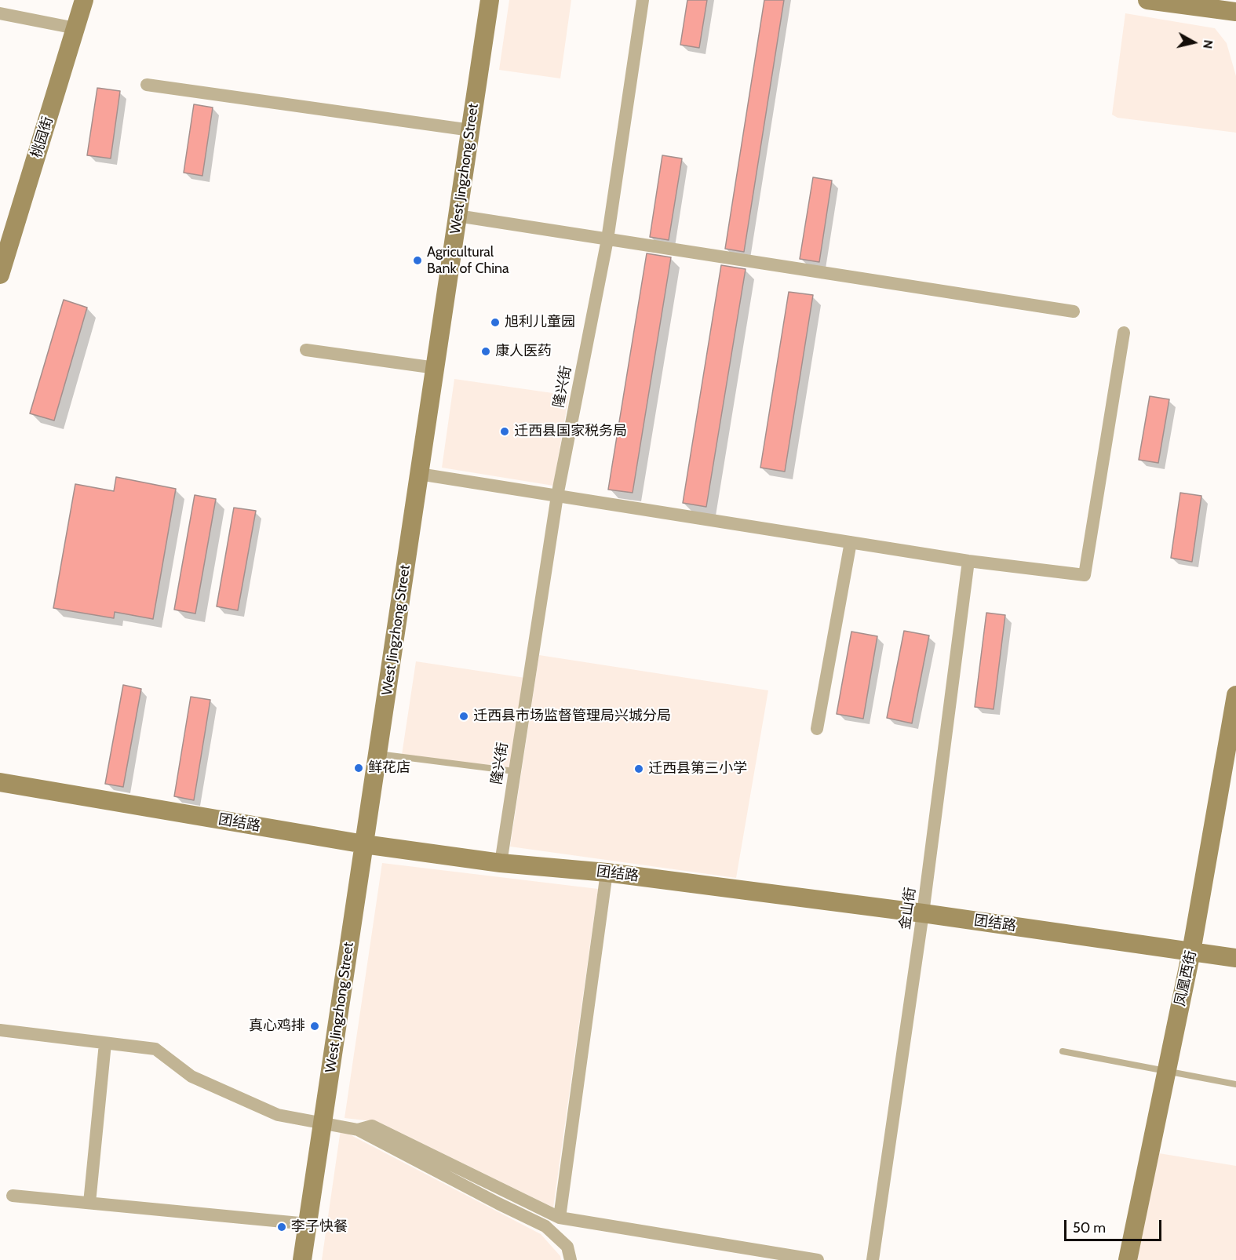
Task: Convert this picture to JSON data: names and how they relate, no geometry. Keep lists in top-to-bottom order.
{
  "streets": {
    "street": [
      "桃园街",
      "West Jingzhong Street",
      "隆兴街",
      "团结路",
      "金山街",
      "凤凰西街"
    ]
  },
  "crossings": [
    ["West Jingzhong Street", "团结路"],
    ["隆兴街", "团结路"],
    ["团结路", "金山街"],
    ["团结路", "凤凰西街"]
  ],
  "places": [
    "Agricultural Bank of China",
    "旭利儿童园",
    "康人医药",
    "迁西县国家税务局",
    "迁西县市场监督管理局兴城分局",
    "鲜花店",
    "迁西县第三小学",
    "真心鸡排",
    "李子快餐"
  ],
  "scale_bar": "50 m",
  "north": "right"
}
